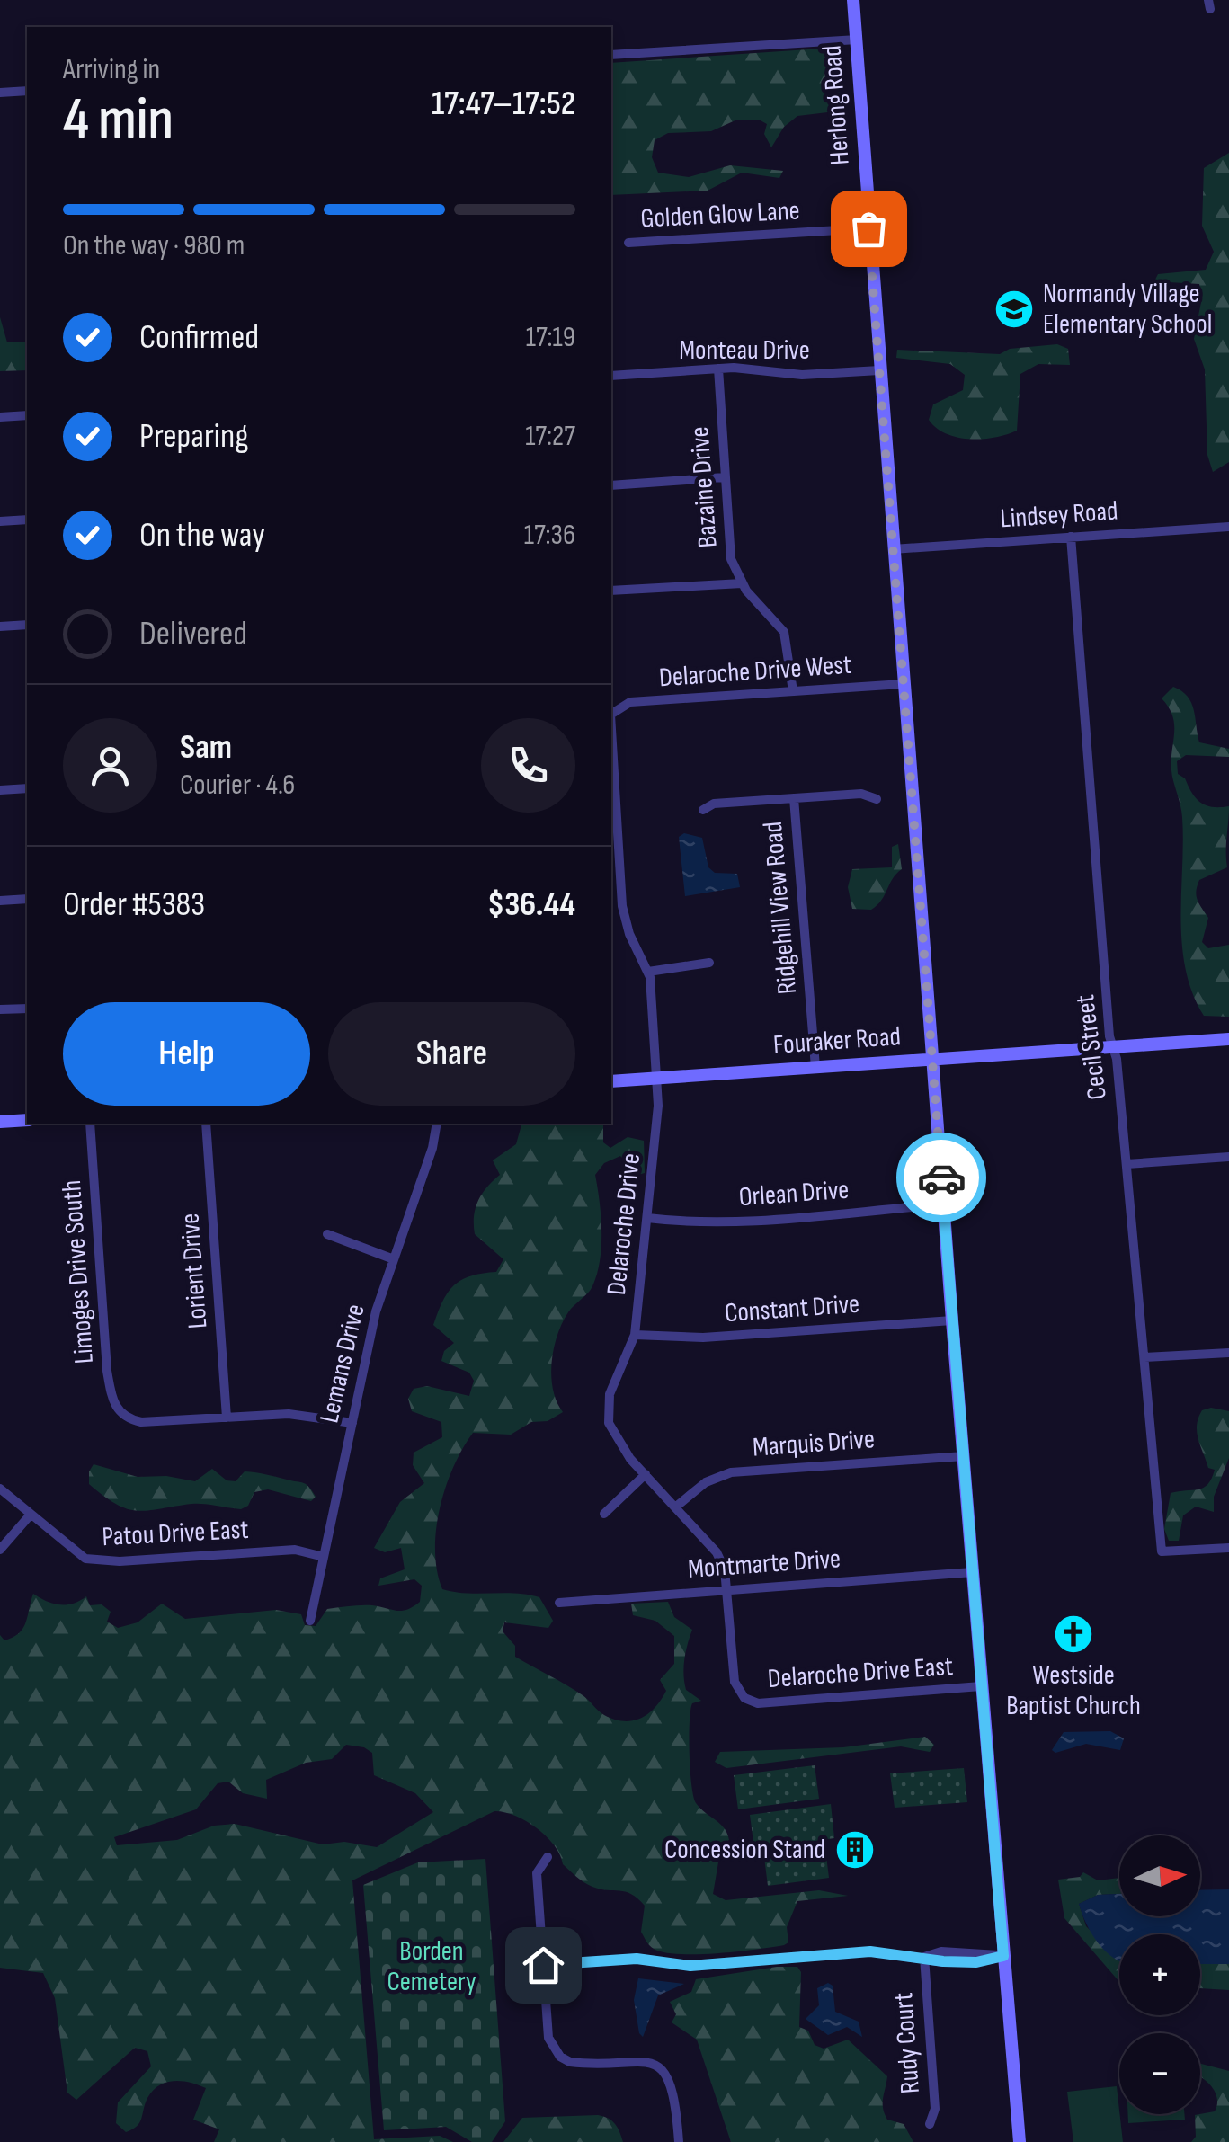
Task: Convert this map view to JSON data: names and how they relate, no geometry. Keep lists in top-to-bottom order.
{
  "streets": {
    "street": [
      "Herlong Road",
      "Golden Glow Lane",
      "Monteau Drive",
      "Bazaine Drive",
      "Lindsey Road",
      "Delaroche Drive West",
      "Ridgehill View Road",
      "Fouraker Road",
      "Cecil Street",
      "Orlean Drive",
      "Delaroche Drive",
      "Lorient Drive",
      "Limoges Drive South",
      "Constant Drive",
      "Lemans Drive",
      "Marquis Drive",
      "Patou Drive East",
      "Montmarte Drive",
      "Delaroche Drive East",
      "Rudy Court"
    ]
  },
  "crossings": [
    ["Herlong Road", "Golden Glow Lane"],
    ["Herlong Road", "Monteau Drive"],
    ["Herlong Road", "Lindsey Road"],
    ["Herlong Road", "Delaroche Drive West"],
    ["Herlong Road", "Fouraker Road"],
    ["Herlong Road", "Orlean Drive"],
    ["Herlong Road", "Constant Drive"],
    ["Herlong Road", "Marquis Drive"],
    ["Herlong Road", "Montmarte Drive"],
    ["Herlong Road", "Delaroche Drive East"],
    ["Monteau Drive", "Bazaine Drive"],
    ["Bazaine Drive", "Delaroche Drive West"],
    ["Lindsey Road", "Cecil Street"],
    ["Delaroche Drive West", "Delaroche Drive"],
    ["Ridgehill View Road", "Fouraker Road"],
    ["Fouraker Road", "Cecil Street"],
    ["Fouraker Road", "Delaroche Drive"],
    ["Orlean Drive", "Delaroche Drive"],
    ["Delaroche Drive", "Constant Drive"],
    ["Delaroche Drive", "Marquis Drive"],
    ["Delaroche Drive", "Montmarte Drive"],
    ["Delaroche Drive", "Delaroche Drive East"],
    ["Lorient Drive", "Limoges Drive South"],
    ["Lemans Drive", "Patou Drive East"]
  ],
  "parks": ["Borden Cemetery"],
  "places": {
    "school or university": ["Normandy Village Elementary School"],
    "church": ["Westside Baptist Church"],
    "building": ["Concession Stand"]
  },
  "north": "right",
  "page": {
    "heading": ["4 min", "Arriving in", "17:47–17:52"],
    "panel": [
      "Sam",
      "Courier · 4.6",
      "Order #5383",
      "$36.44"
    ],
    "bar": "On the way · 980 m",
    "list": [
      ["Confirmed", "17:19"],
      ["Preparing", "17:27"],
      ["On the way", "17:36"],
      "Delivered"
    ],
    "buttons": ["Help", "Share"],
    "map_buttons": ["+", "−"]
  }
}
